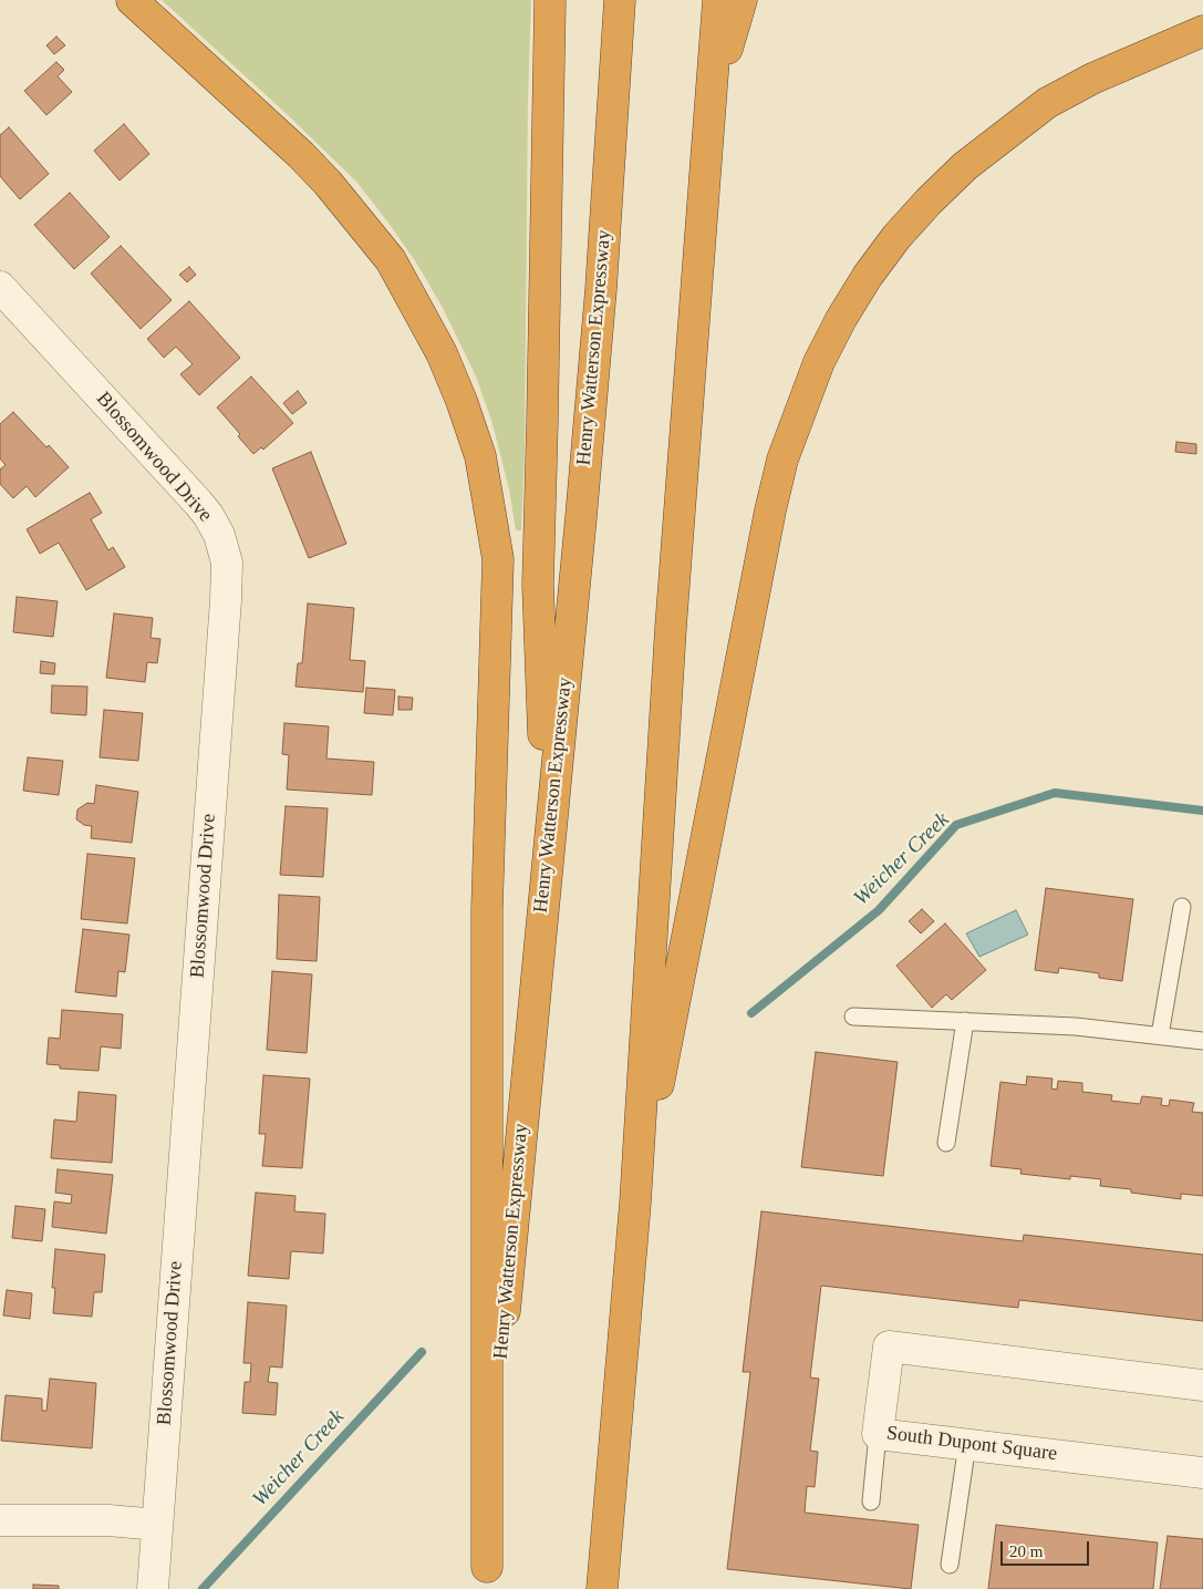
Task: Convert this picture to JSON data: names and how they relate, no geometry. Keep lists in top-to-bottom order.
{
  "streets": {
    "highway": ["Henry Watterson Expressway"],
    "street": ["Blossomwood Drive", "South Dupont Square"]
  },
  "water": ["Weicher Creek"],
  "scale_bar": "20 m"
}
